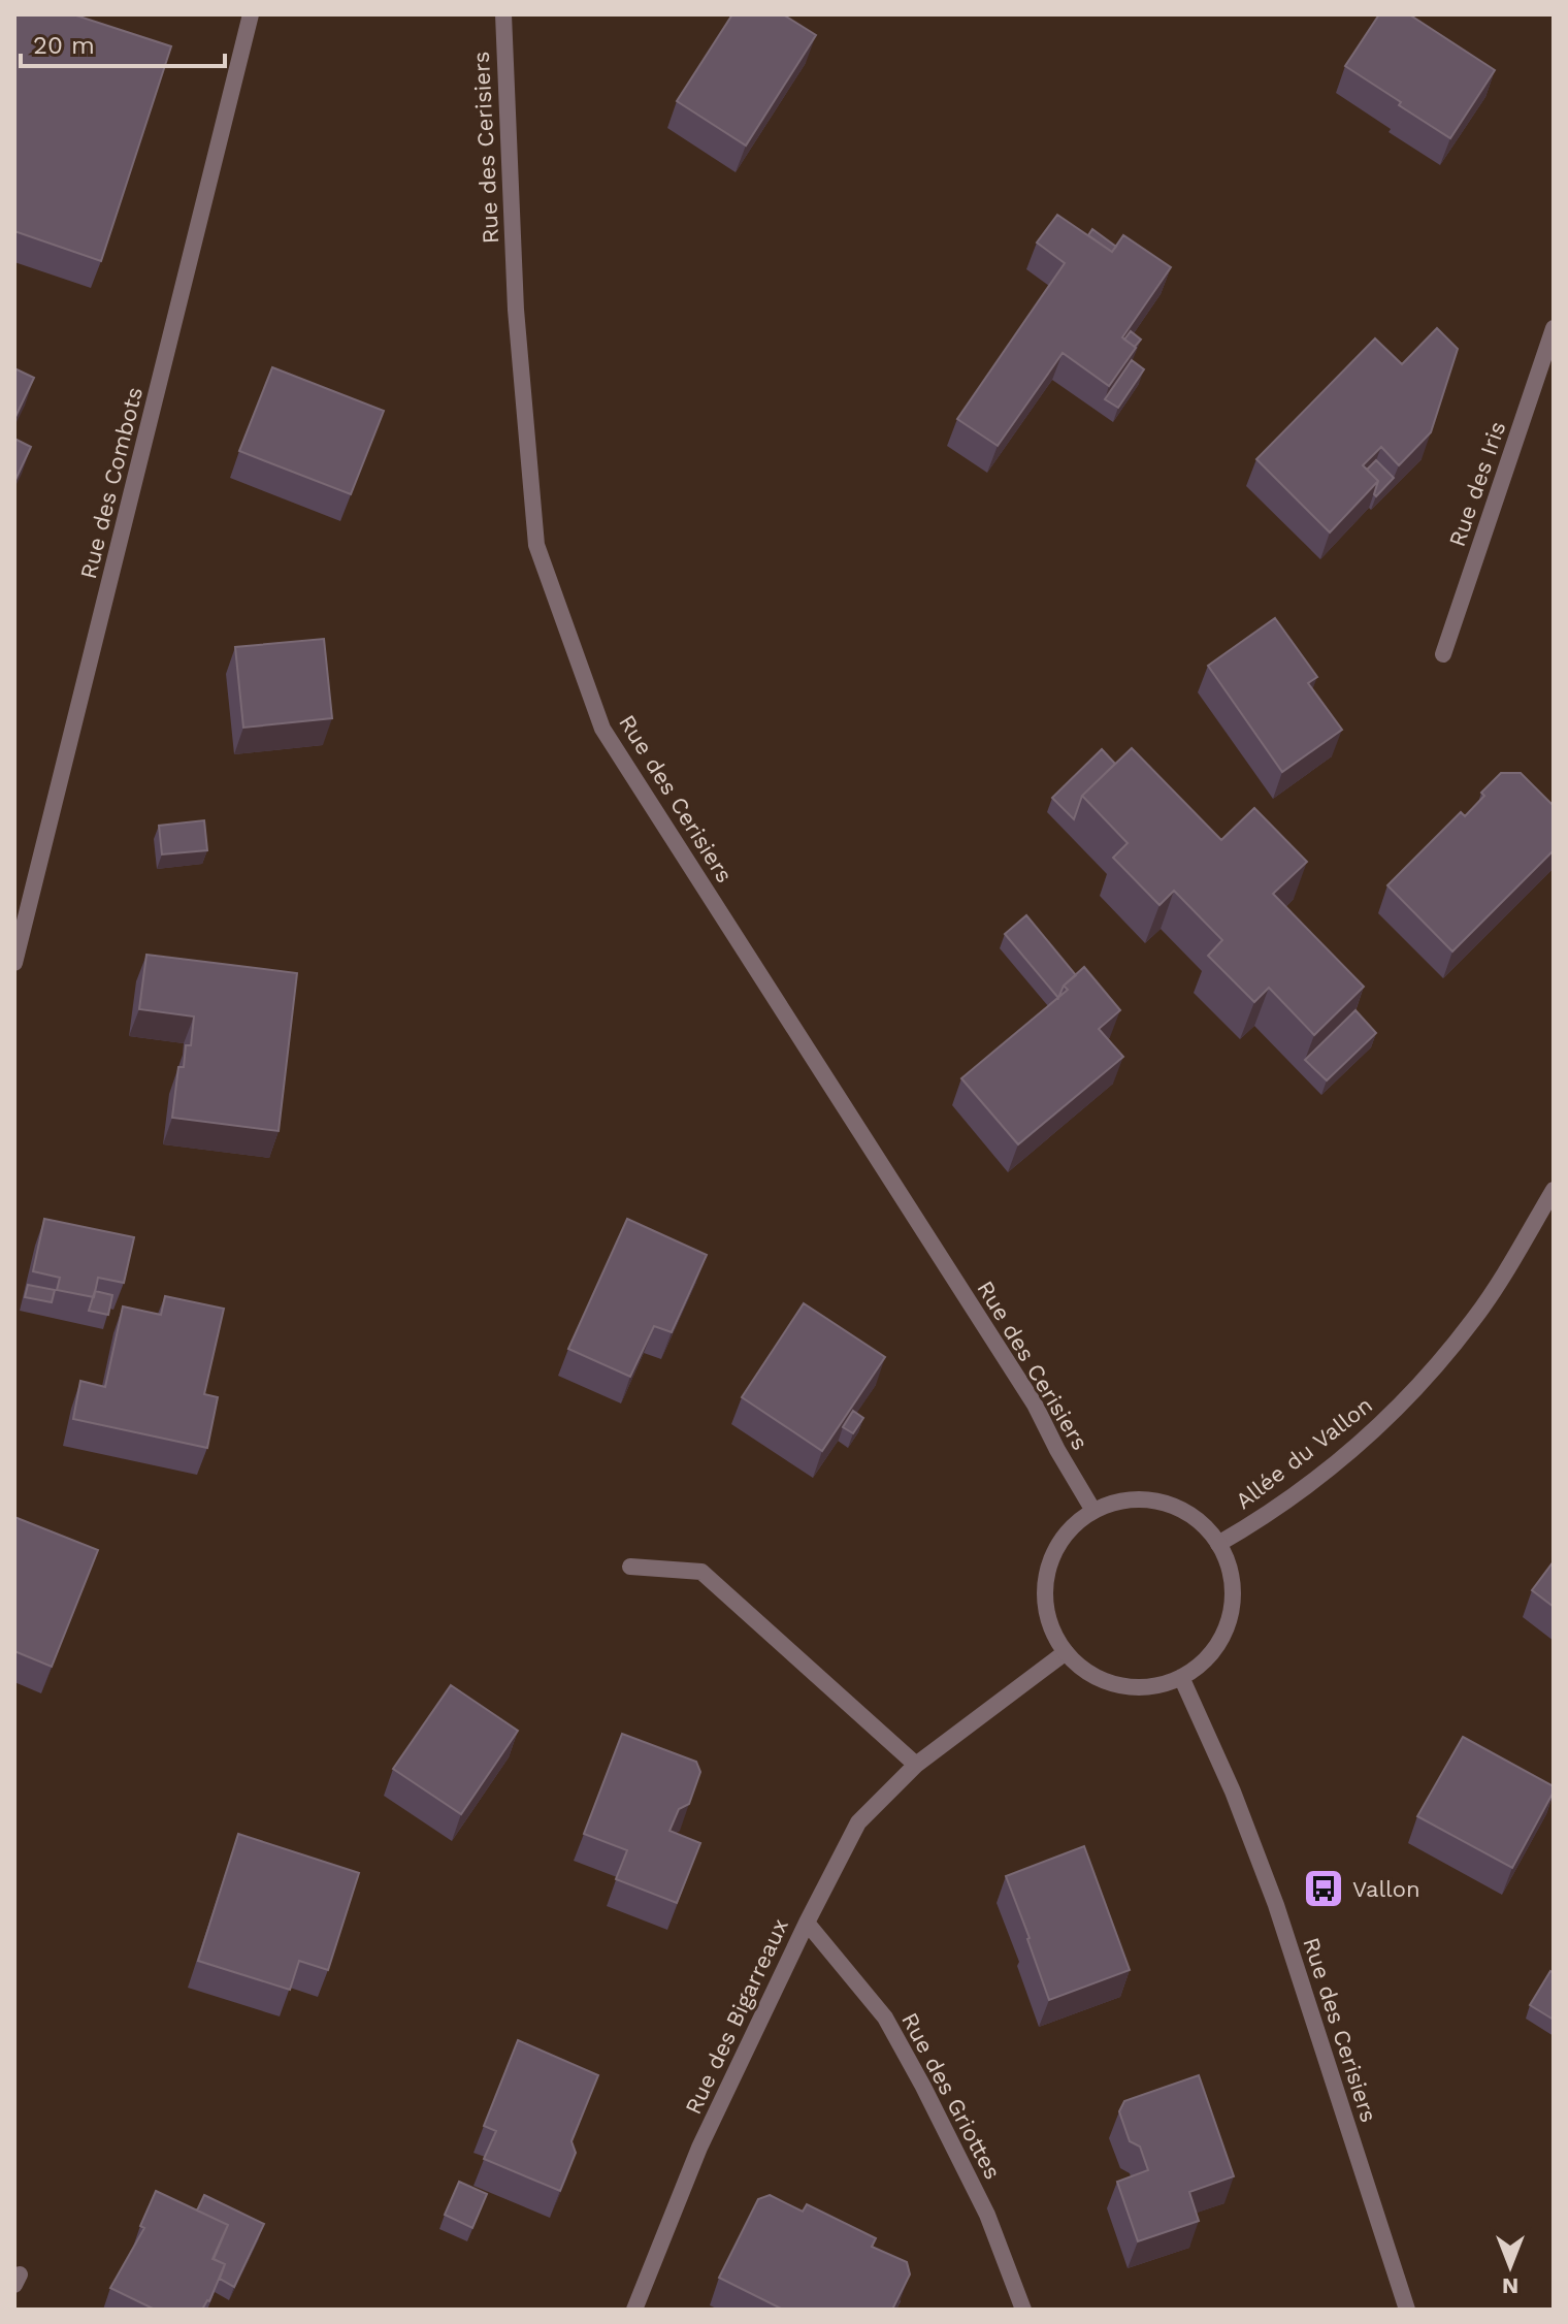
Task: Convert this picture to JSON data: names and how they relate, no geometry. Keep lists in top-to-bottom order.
{
  "streets": {
    "street": [
      "Rue des Cerisiers",
      "Rue des Combots",
      "Rue des Iris",
      "Allée du Vallon",
      "Rue des Bigarreaux",
      "Rue des Griottes"
    ]
  },
  "crossings": [
    ["Rue des Cerisiers", "Allée du Vallon"],
    ["Rue des Cerisiers", "Rue des Bigarreaux"],
    ["Allée du Vallon", "Rue des Bigarreaux"],
    ["Rue des Bigarreaux", "Rue des Griottes"]
  ],
  "places": {
    "bus stop": ["Vallon"]
  },
  "scale_bar": "20 m",
  "north": "bottom"
}
